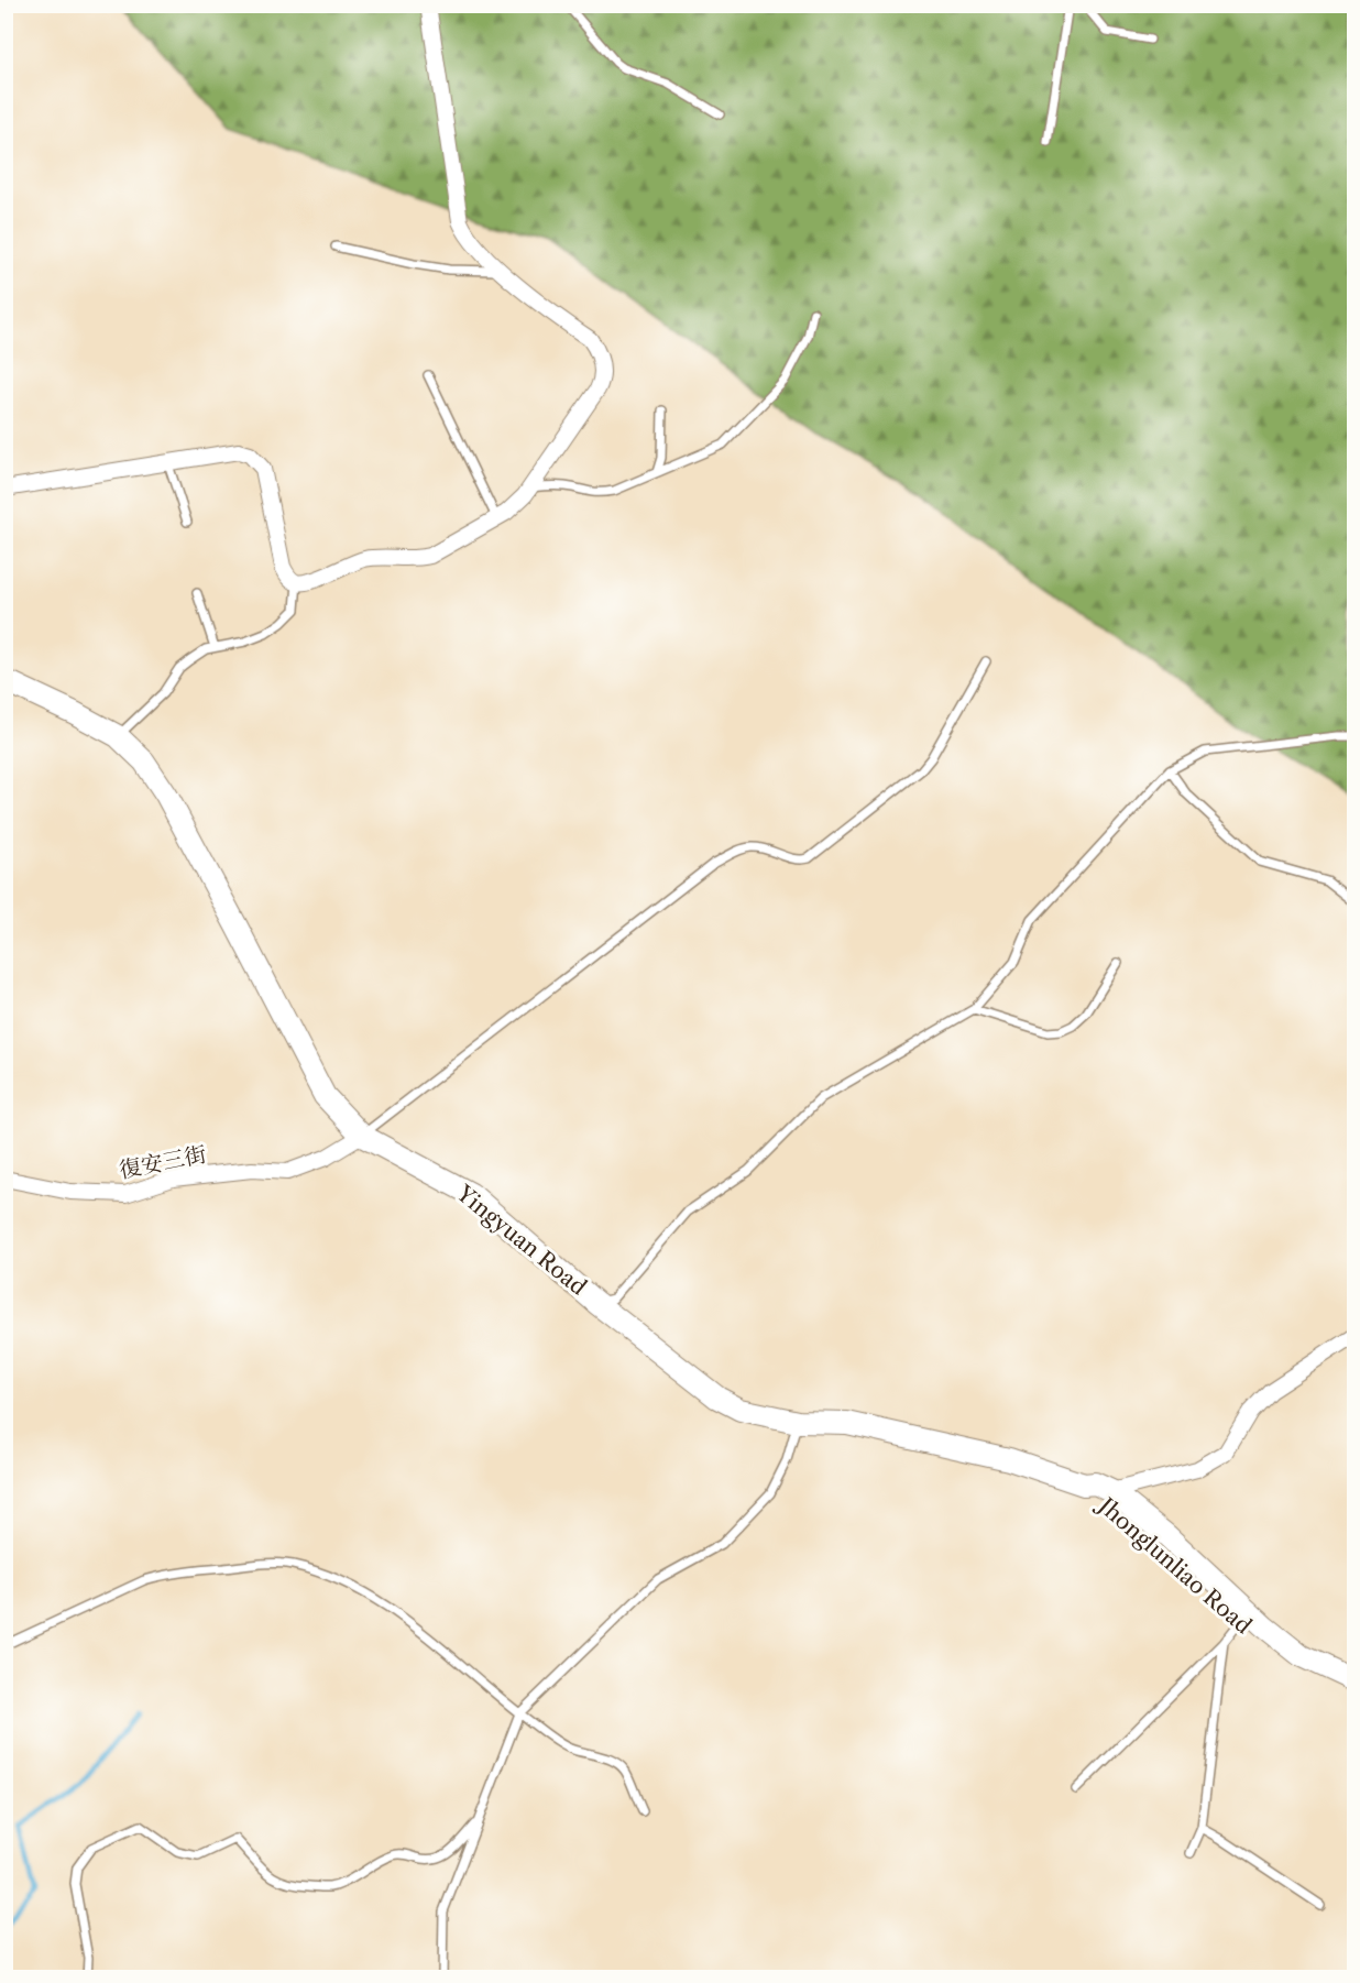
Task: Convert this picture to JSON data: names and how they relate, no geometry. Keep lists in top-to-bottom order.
{
  "streets": {
    "street": ["復安三街", "Yingyuan Road", "Jhonglunliao Road"]
  },
  "crossings": [
    ["復安三街", "Yingyuan Road"],
    ["Yingyuan Road", "Jhonglunliao Road"]
  ]
}
